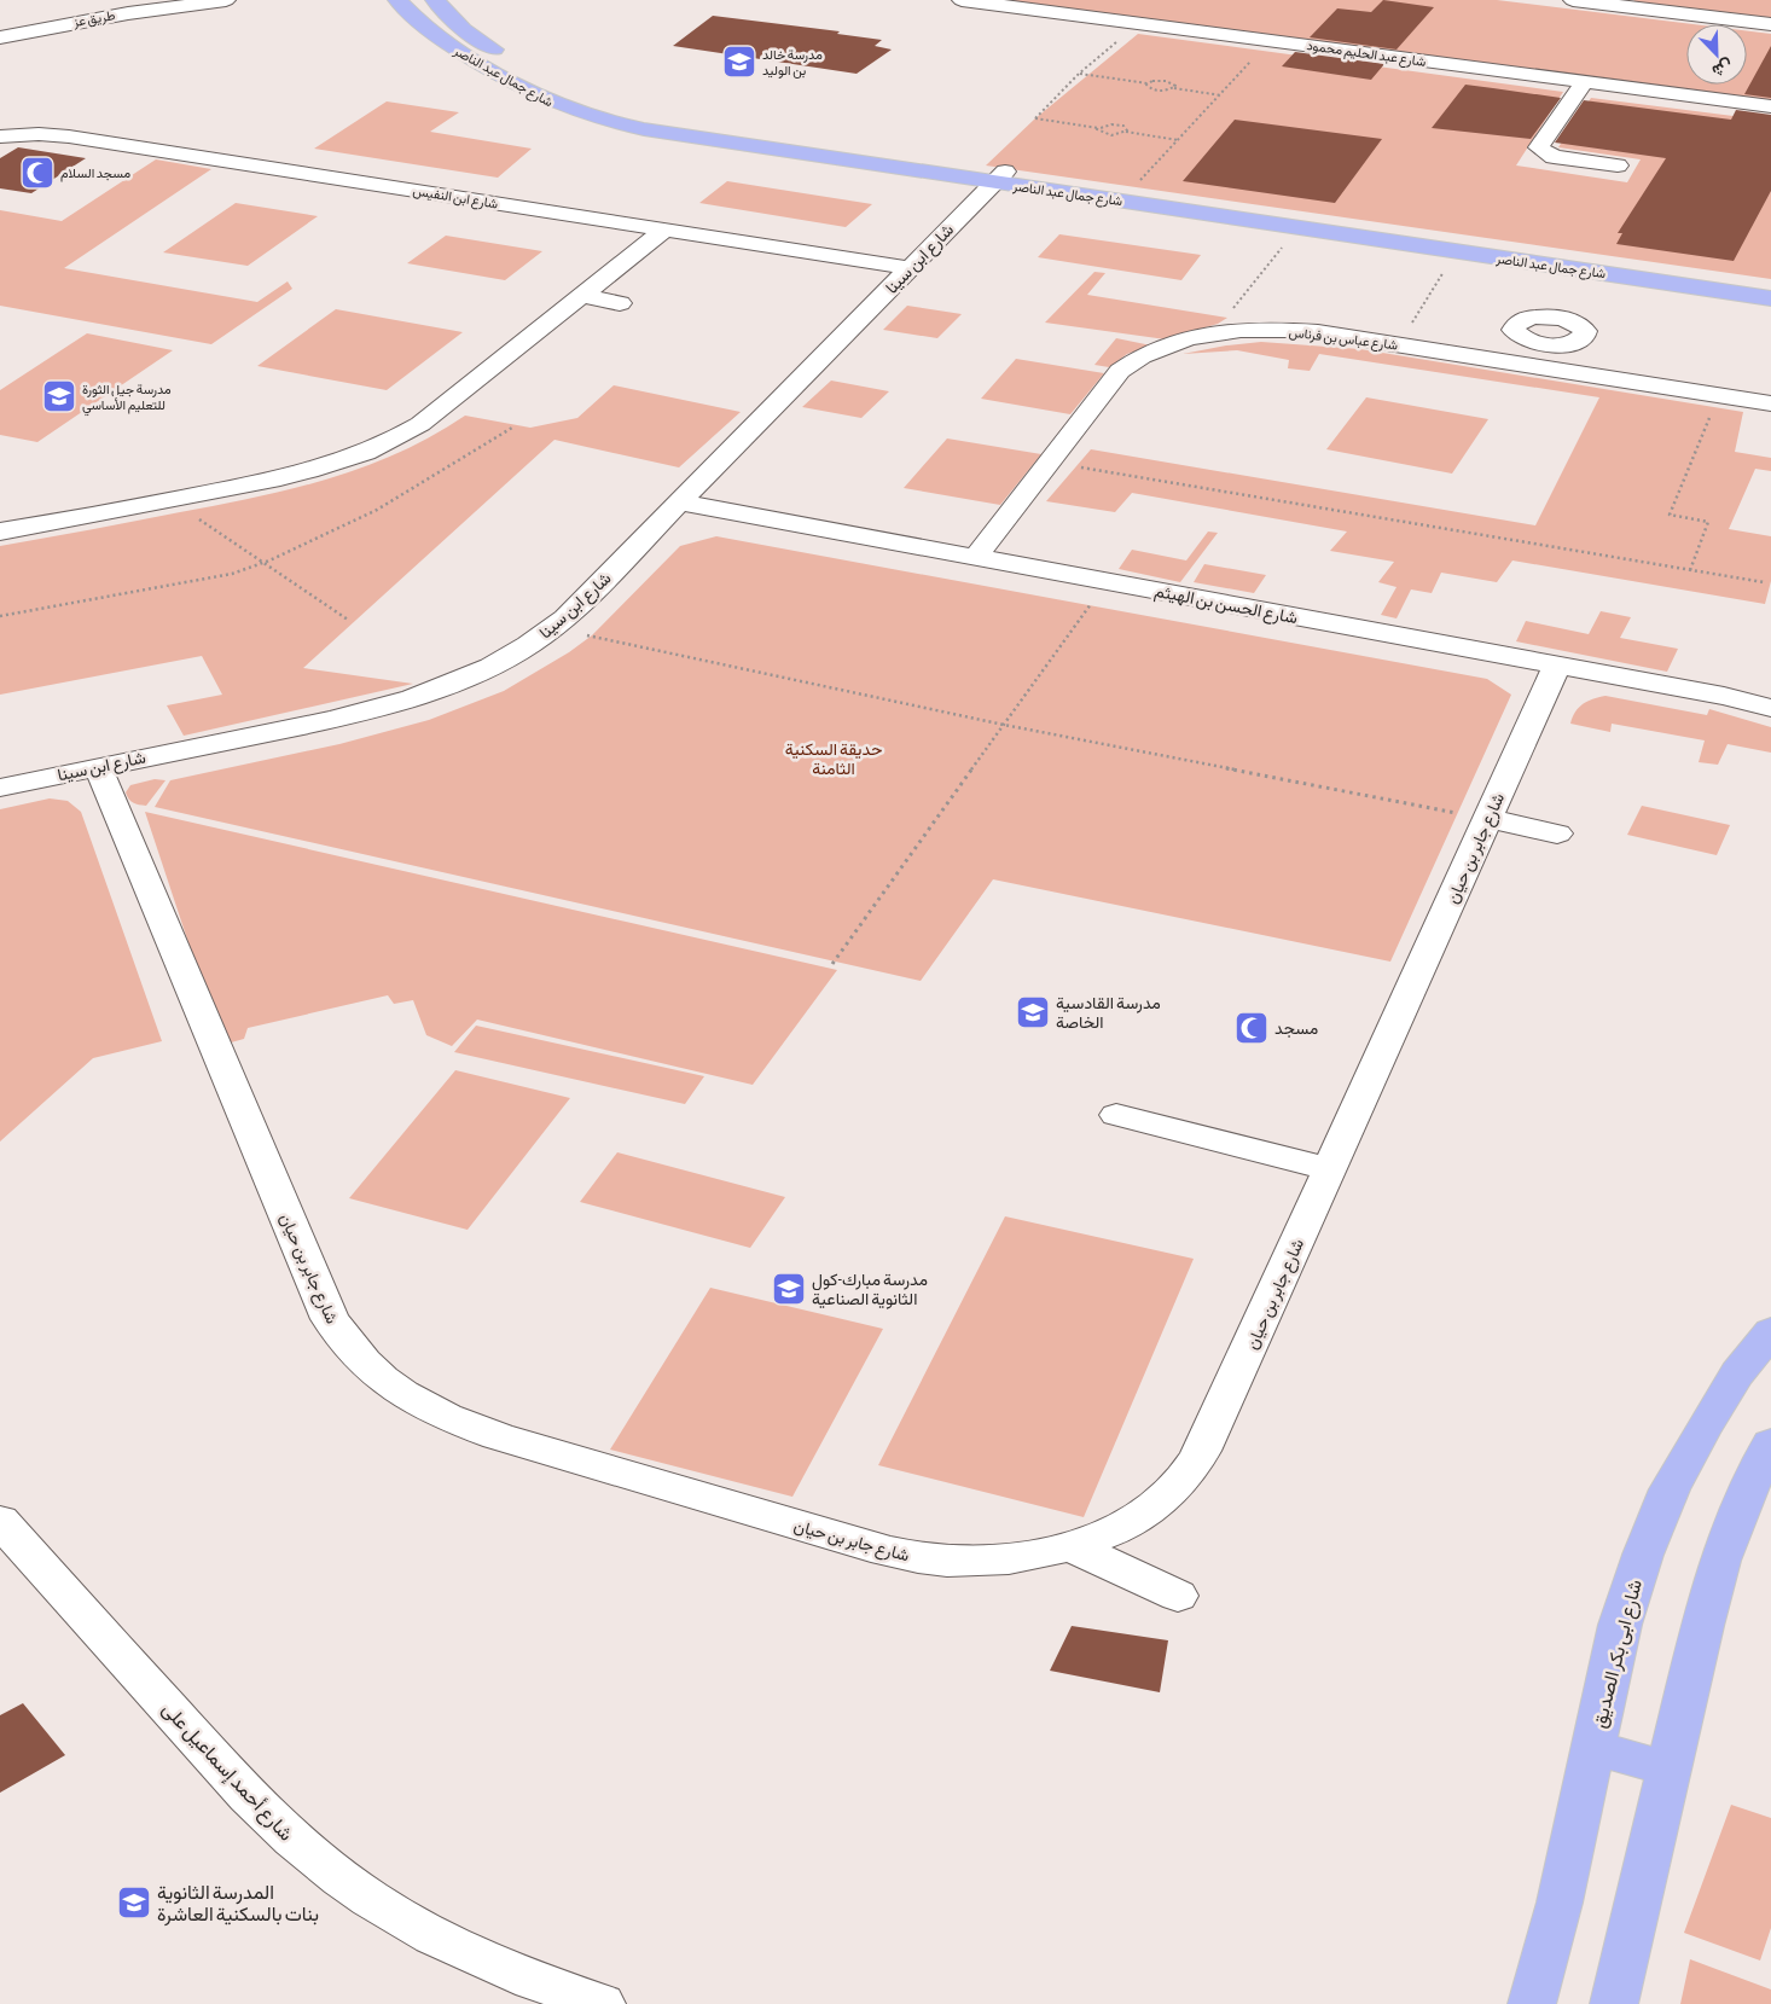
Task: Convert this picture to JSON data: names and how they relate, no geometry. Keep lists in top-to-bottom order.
{
  "streets": {
    "main road": ["شارع جمال عبد الناصر", "شارع ابى بكر الصديق"],
    "street": [
      "طريق عز",
      "شارع عبد الحليم محمود",
      "شارع ابن النفيس",
      "شارع ابن سينا",
      "شارع عباس بن فرناس",
      "شارع الحسن بن الهيثم",
      "شارع جابر بن حيان",
      "شارع أحمد إسماعيل على"
    ]
  },
  "crossings": [
    ["شارع جمال عبد الناصر", "شارع ابن سينا"],
    ["شارع ابن النفيس", "شارع ابن سينا"],
    ["شارع ابن سينا", "شارع الحسن بن الهيثم"],
    ["شارع ابن سينا", "شارع جابر بن حيان"],
    ["شارع عباس بن فرناس", "شارع الحسن بن الهيثم"],
    ["شارع الحسن بن الهيثم", "شارع جابر بن حيان"]
  ],
  "parks": ["حديقة السكنية الثامنة"],
  "places": {
    "school or university": [
      "مدرسة خالد بن الوليد",
      "مدرسة جيل الثورة للتعليم الأساسي",
      "مدرسة القادسية الخاصة",
      "مدرسة مبارك-كول الثانوية الصناعية",
      "المدرسة الثانوية بنات بالسكنية العاشرة"
    ],
    "mosque": ["مسجد السلام", "مسجد"]
  },
  "north": "bottom right"
}
